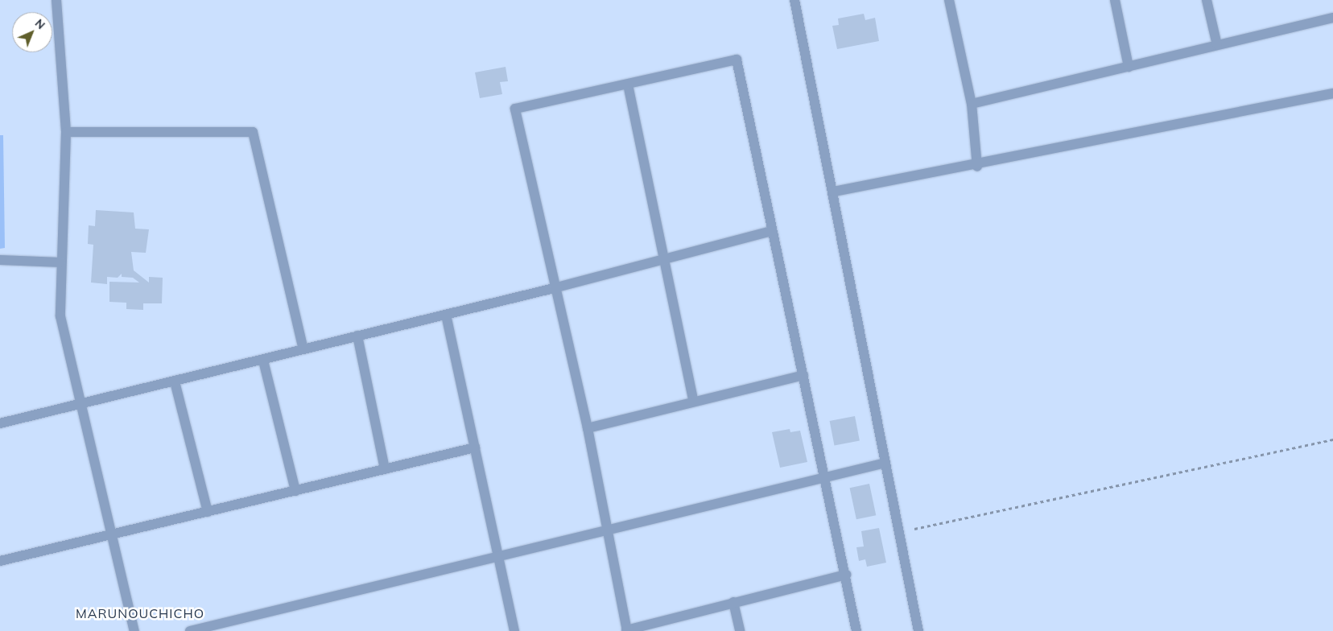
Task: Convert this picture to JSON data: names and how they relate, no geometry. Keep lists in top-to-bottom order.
{
  "districts": ["MARUNOUCHICHO"],
  "north": "top right"
}
